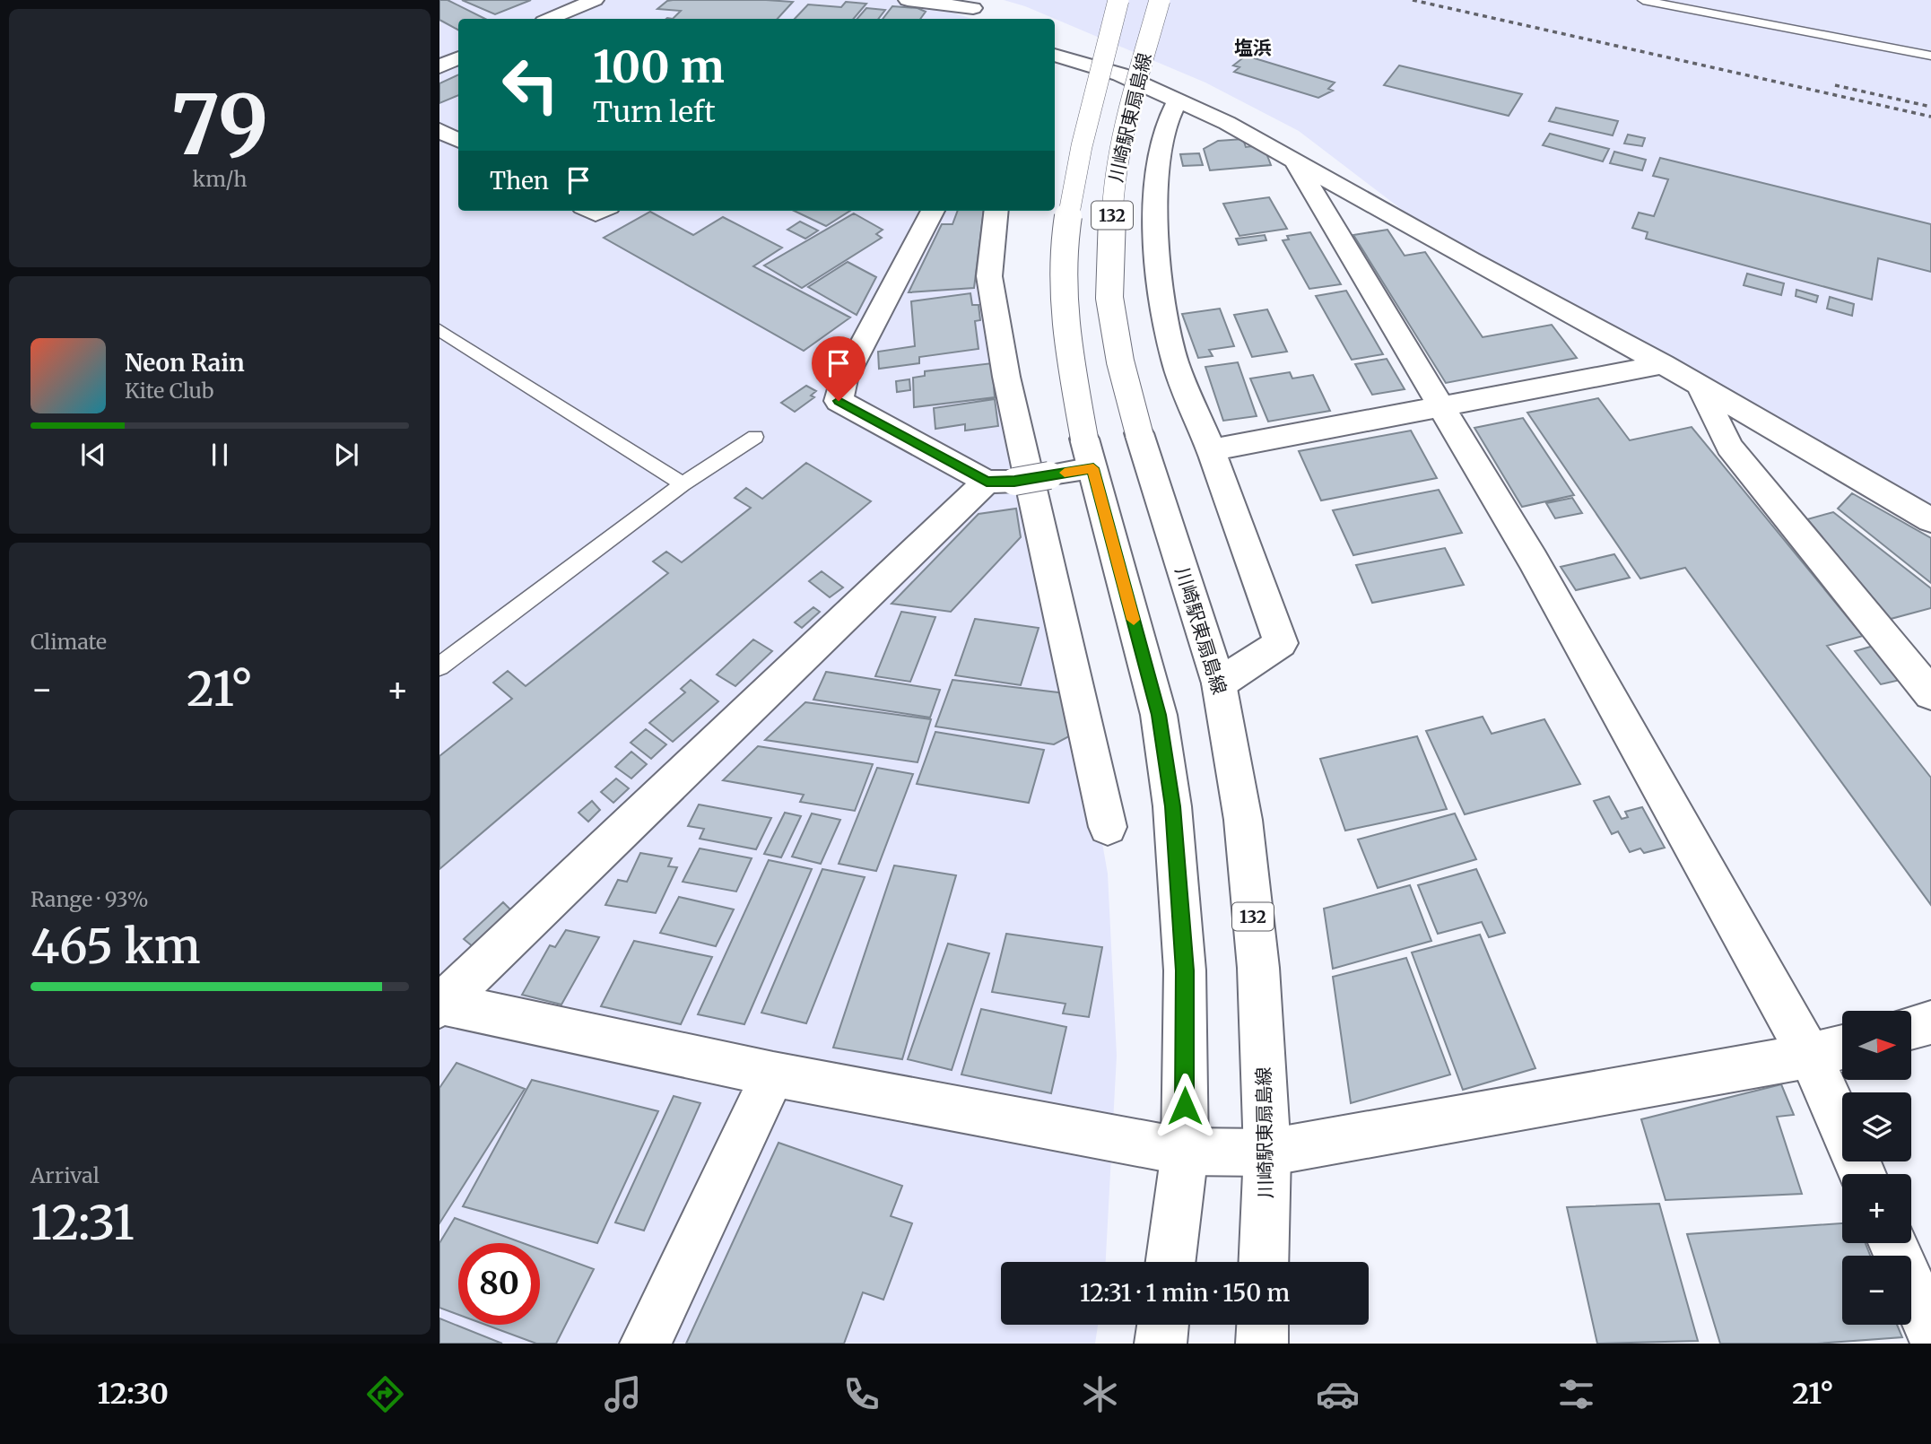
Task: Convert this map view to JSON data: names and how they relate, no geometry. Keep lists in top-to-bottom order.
{
  "streets": {
    "main road": ["川崎駅東扇島線", "132"]
  },
  "districts": ["塩浜"],
  "north": "right",
  "page": {
    "tile": [
      ["79", "km/h"],
      "Climate",
      ["Range · 93%", "465 km"],
      ["Arrival", "12:31"]
    ],
    "turn": ["100 m", "Turn left"],
    "then": "Then",
    "song": ["Neon Rain", "Kite Club"],
    "heat": ["−", "21°", "+"],
    "map_buttons": ["+", "−"],
    "limit": "80",
    "trip": "12:31 · 1 min · 150 m",
    "tabs": ["12:30", "21°"]
  }
}
